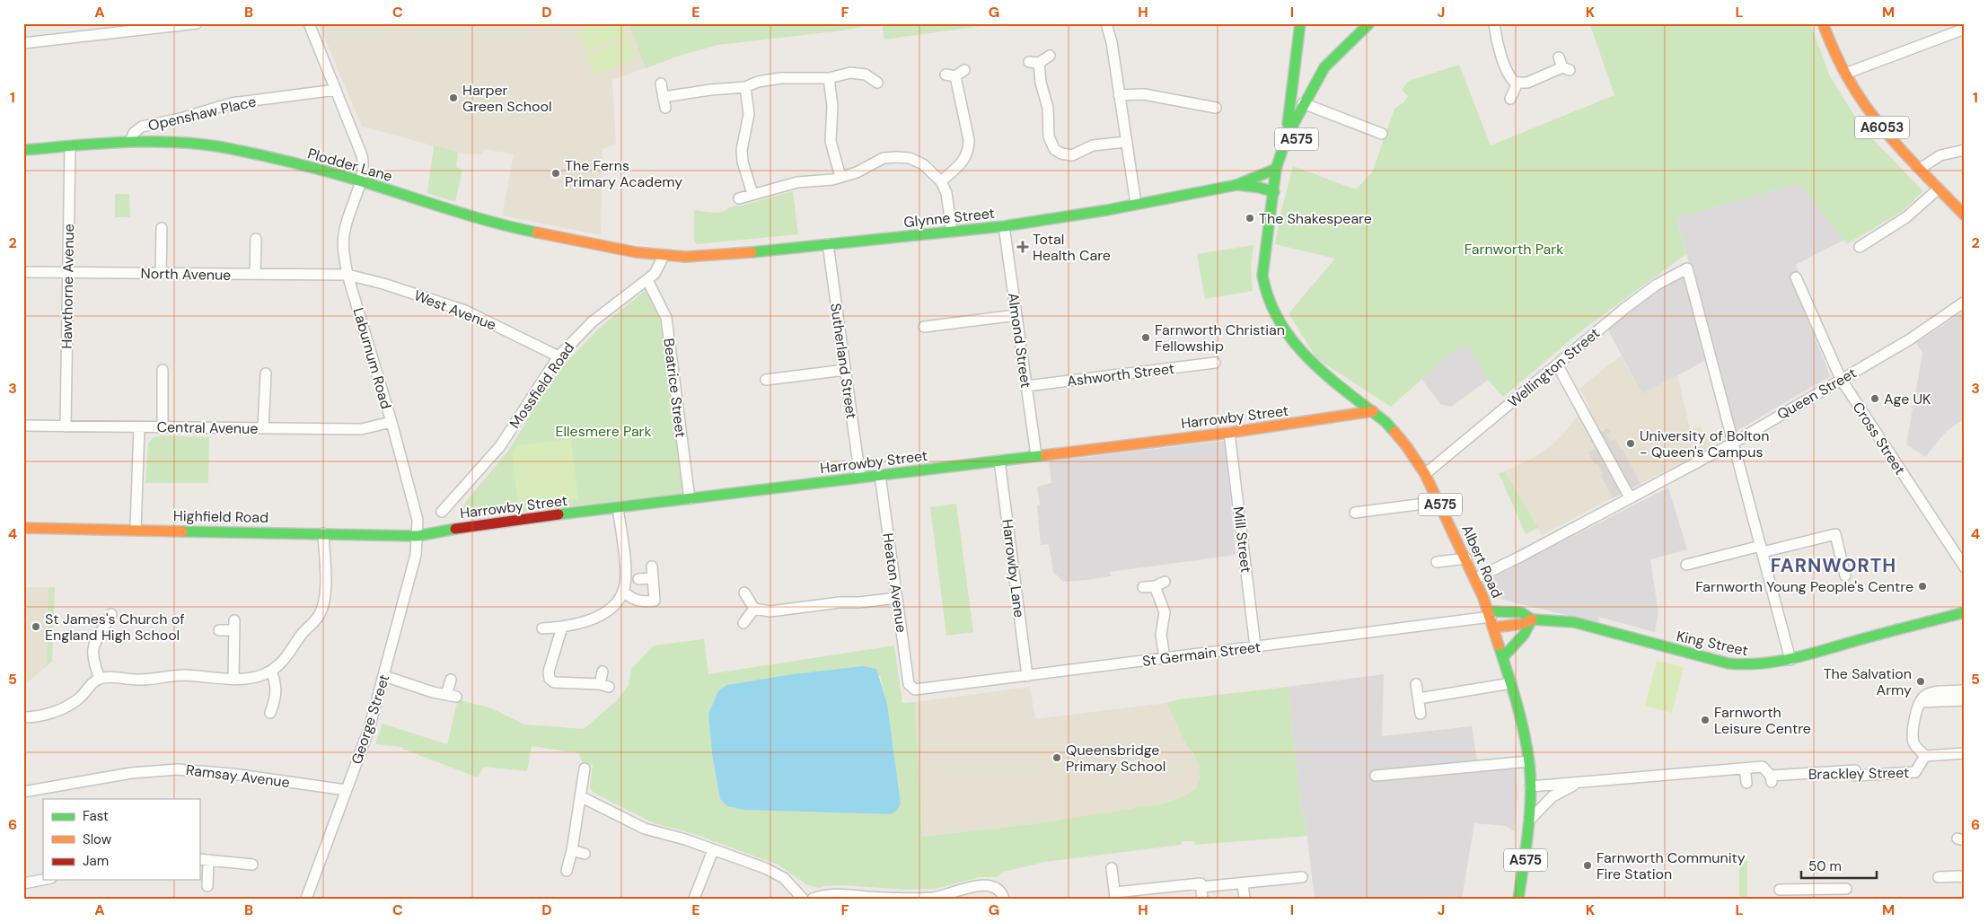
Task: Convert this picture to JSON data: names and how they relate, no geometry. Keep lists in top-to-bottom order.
{
  "streets": {
    "main road": [
      "A6053",
      "A575",
      "Plodder Lane",
      "Glynne Street",
      "Harrowby Street",
      "Highfield Road",
      "Albert Road",
      "King Street"
    ],
    "street": [
      "Openshaw Place",
      "North Avenue",
      "Hawthorne Avenue",
      "West Avenue",
      "Almond Street",
      "Laburnum Road",
      "Sutherland Street",
      "Wellington Street",
      "Ashworth Street",
      "Mossfield Road",
      "Beatrice Street",
      "Queen Street",
      "Central Avenue",
      "Cross Street",
      "Mill Street",
      "Harrowby Lane",
      "Heaton Avenue",
      "St Germain Street",
      "George Street",
      "Brackley Street",
      "Ramsay Avenue"
    ]
  },
  "crossings": [
    ["Openshaw Place", "Plodder Lane"],
    ["Openshaw Place", "Laburnum Road"],
    ["A575", "Glynne Street"],
    ["A575", "Albert Road"],
    ["Plodder Lane", "Glynne Street"],
    ["Plodder Lane", "Hawthorne Avenue"],
    ["Plodder Lane", "Laburnum Road"],
    ["Plodder Lane", "Mossfield Road"],
    ["Glynne Street", "Almond Street"],
    ["Glynne Street", "Sutherland Street"],
    ["Glynne Street", "Mossfield Road"],
    ["Glynne Street", "Albert Road"],
    ["North Avenue", "Hawthorne Avenue"],
    ["North Avenue", "West Avenue"],
    ["North Avenue", "Laburnum Road"],
    ["Hawthorne Avenue", "Central Avenue"],
    ["West Avenue", "Laburnum Road"],
    ["West Avenue", "Mossfield Road"],
    ["Almond Street", "Ashworth Street"],
    ["Almond Street", "Harrowby Street"],
    ["Laburnum Road", "Harrowby Street"],
    ["Laburnum Road", "Central Avenue"],
    ["Laburnum Road", "Highfield Road"],
    ["Laburnum Road", "George Street"],
    ["Sutherland Street", "Harrowby Street"],
    ["Wellington Street", "Queen Street"],
    ["Wellington Street", "Albert Road"],
    ["Mossfield Road", "Beatrice Street"],
    ["Beatrice Street", "Harrowby Street"],
    ["Queen Street", "Cross Street"],
    ["Queen Street", "Albert Road"],
    ["Harrowby Street", "Highfield Road"],
    ["Harrowby Street", "Mill Street"],
    ["Harrowby Street", "Albert Road"],
    ["Harrowby Street", "Harrowby Lane"],
    ["Harrowby Street", "Heaton Avenue"],
    ["Harrowby Street", "George Street"],
    ["Highfield Road", "George Street"],
    ["Mill Street", "St Germain Street"],
    ["Albert Road", "King Street"],
    ["Albert Road", "St Germain Street"],
    ["Harrowby Lane", "St Germain Street"],
    ["Heaton Avenue", "St Germain Street"],
    ["King Street", "St Germain Street"],
    ["George Street", "Ramsay Avenue"]
  ],
  "districts": ["FARNWORTH"],
  "parks": ["Farnworth Park", "Ellesmere Park"],
  "places": {
    "other": [
      "Harper Green School",
      "The Ferns Primary Academy",
      "The Shakespeare",
      "Farnworth Christian Fellowship",
      "Age UK",
      "University of Bolton - Queen's Campus",
      "Farnworth Young People's Centre",
      "St James's Church of England High School",
      "The Salvation Army",
      "Farnworth Leisure Centre",
      "Queensbridge Primary School",
      "Farnworth Community Fire Station"
    ],
    "health": ["Total Health Care"]
  },
  "legend": ["Fast", "Slow", "Jam"],
  "scale_bar": "50 m",
  "grid": {
    "columns": [
      "A",
      "B",
      "C",
      "D",
      "E",
      "F",
      "G",
      "H",
      "I",
      "J",
      "K",
      "L",
      "M"
    ],
    "rows": [
      "1",
      "2",
      "3",
      "4",
      "5",
      "6"
    ]
  }
}
